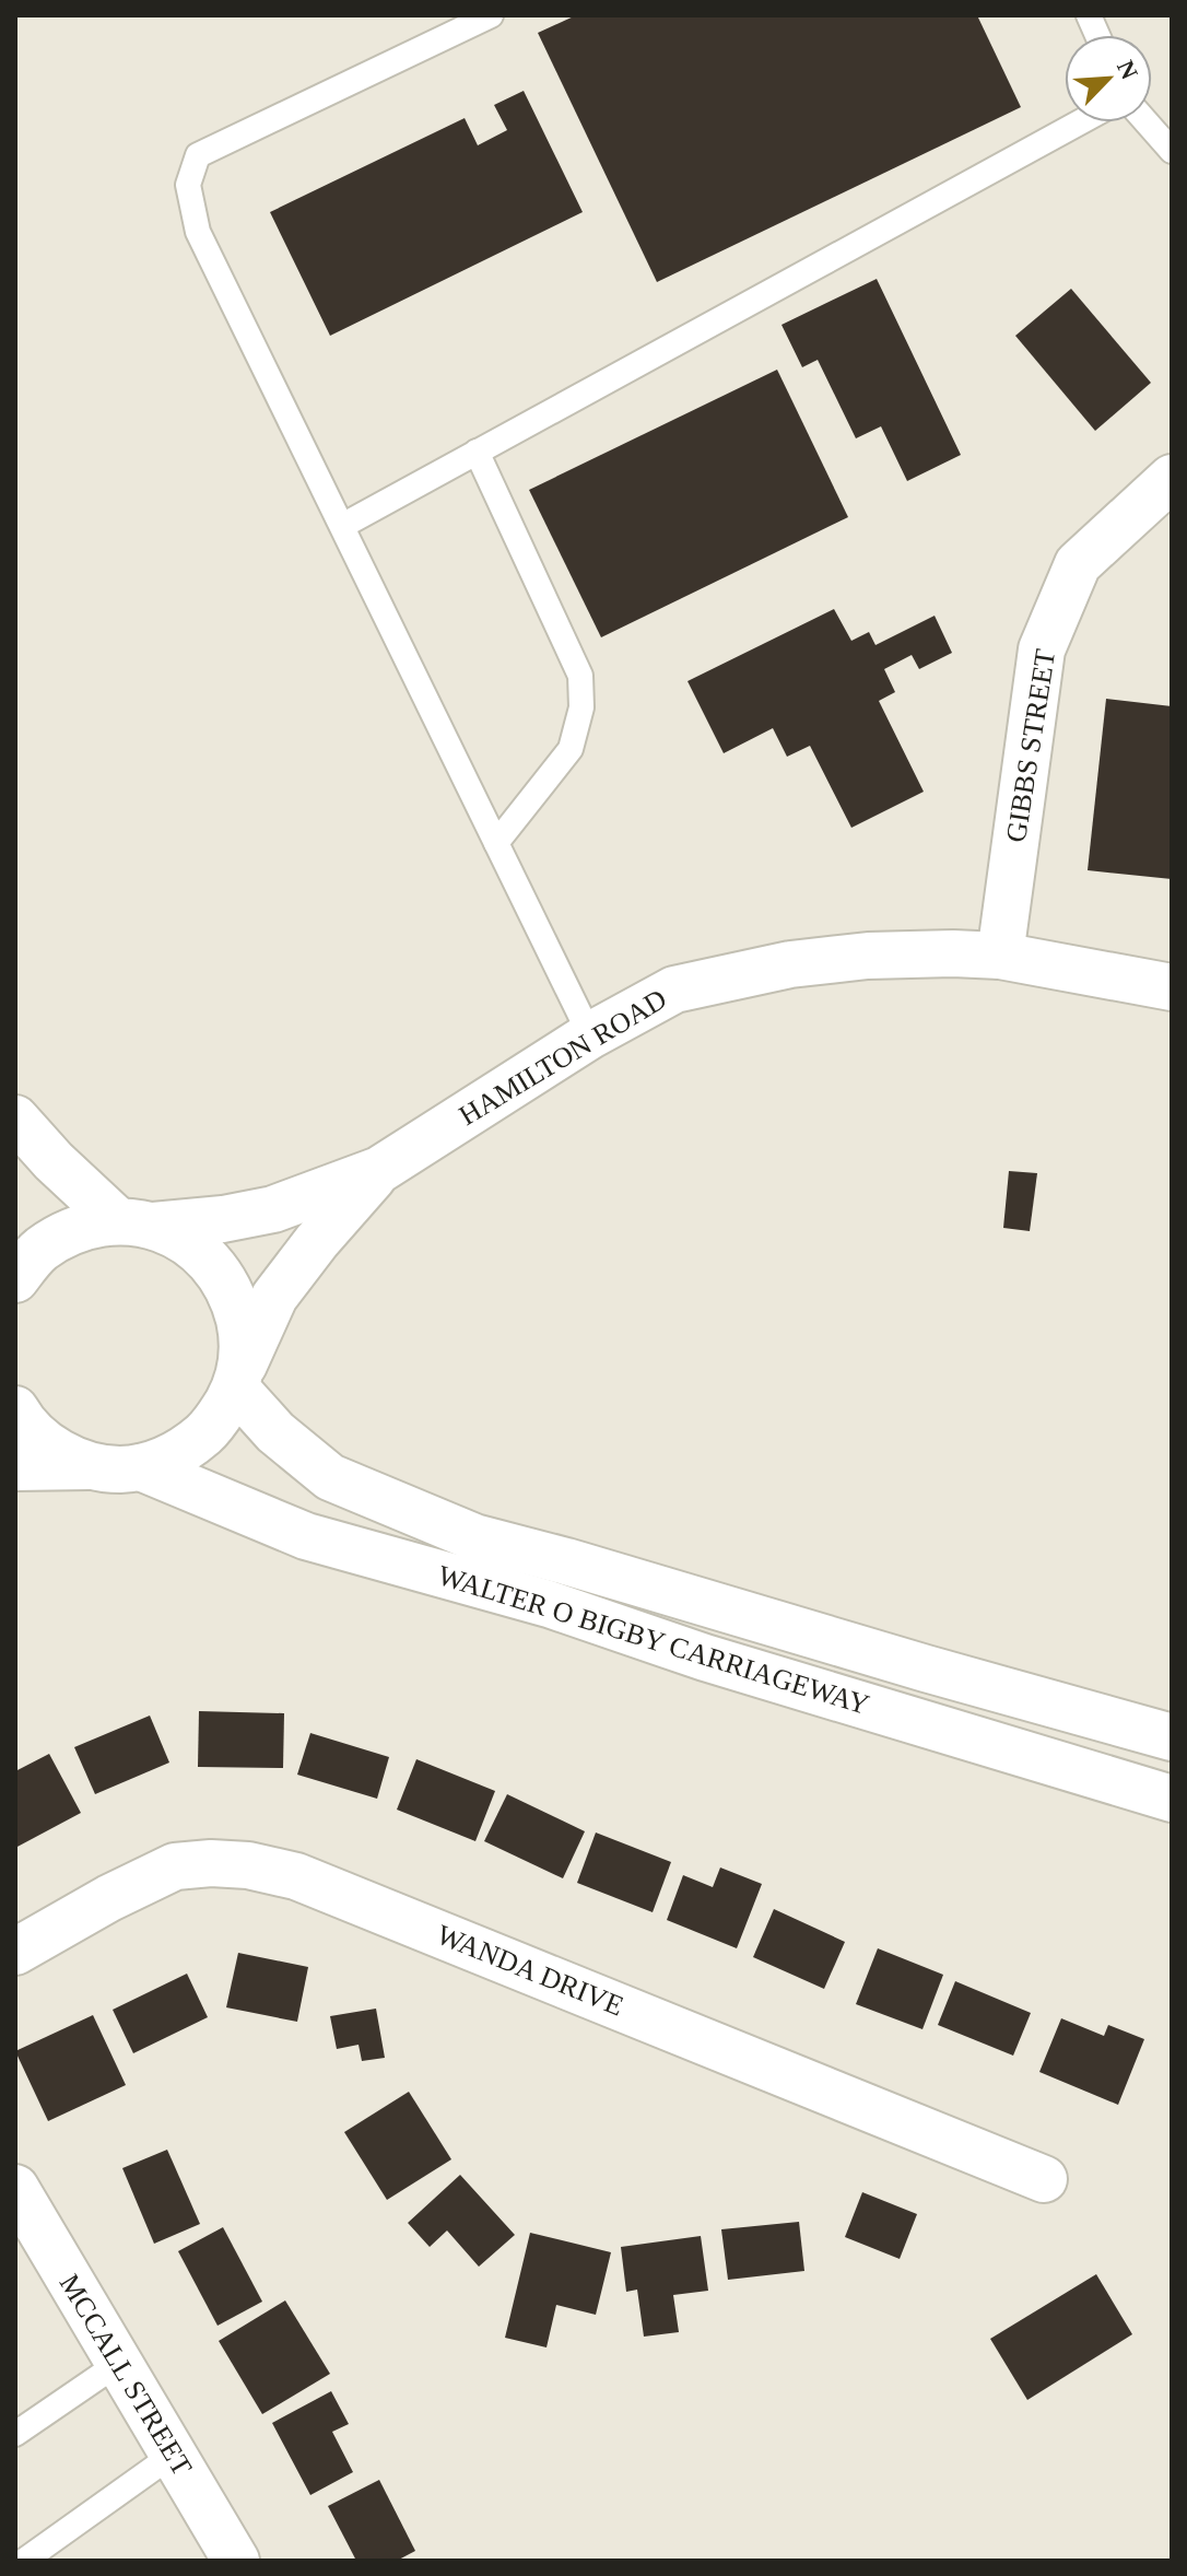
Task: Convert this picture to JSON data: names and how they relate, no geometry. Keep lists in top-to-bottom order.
{
  "streets": {
    "street": [
      "GIBBS STREET",
      "HAMILTON ROAD",
      "WALTER O BIGBY CARRIAGEWAY",
      "WANDA DRIVE",
      "MCCALL STREET"
    ]
  },
  "crossings": [
    ["GIBBS STREET", "HAMILTON ROAD"],
    ["HAMILTON ROAD", "WALTER O BIGBY CARRIAGEWAY"]
  ],
  "north": "top right"
}
